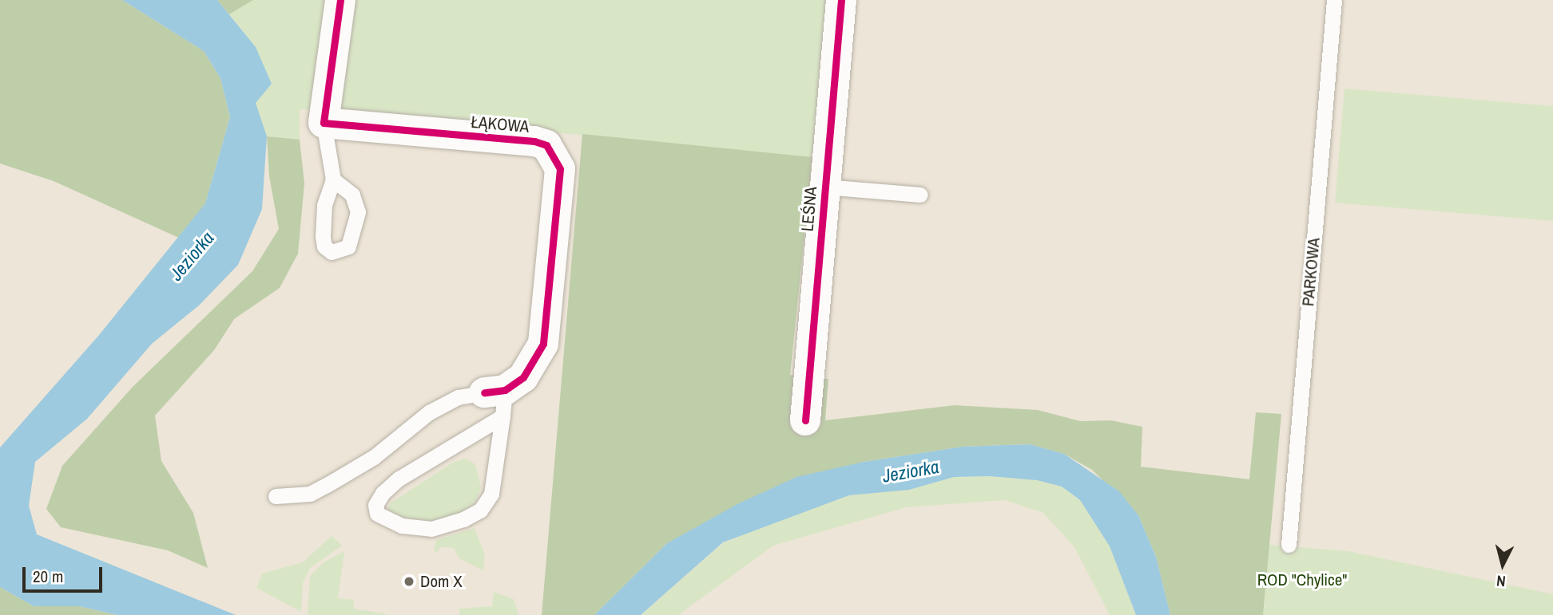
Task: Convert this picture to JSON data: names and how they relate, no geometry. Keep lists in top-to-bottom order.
{
  "streets": {
    "street": ["ŁĄKOWA", "LEŚNA"],
    "lane": ["PARKOWA"]
  },
  "water": ["Jeziorka"],
  "parks": ["ROD \"Chylice\""],
  "places": ["Dom X"],
  "scale_bar": "20 m",
  "north": "bottom"
}
